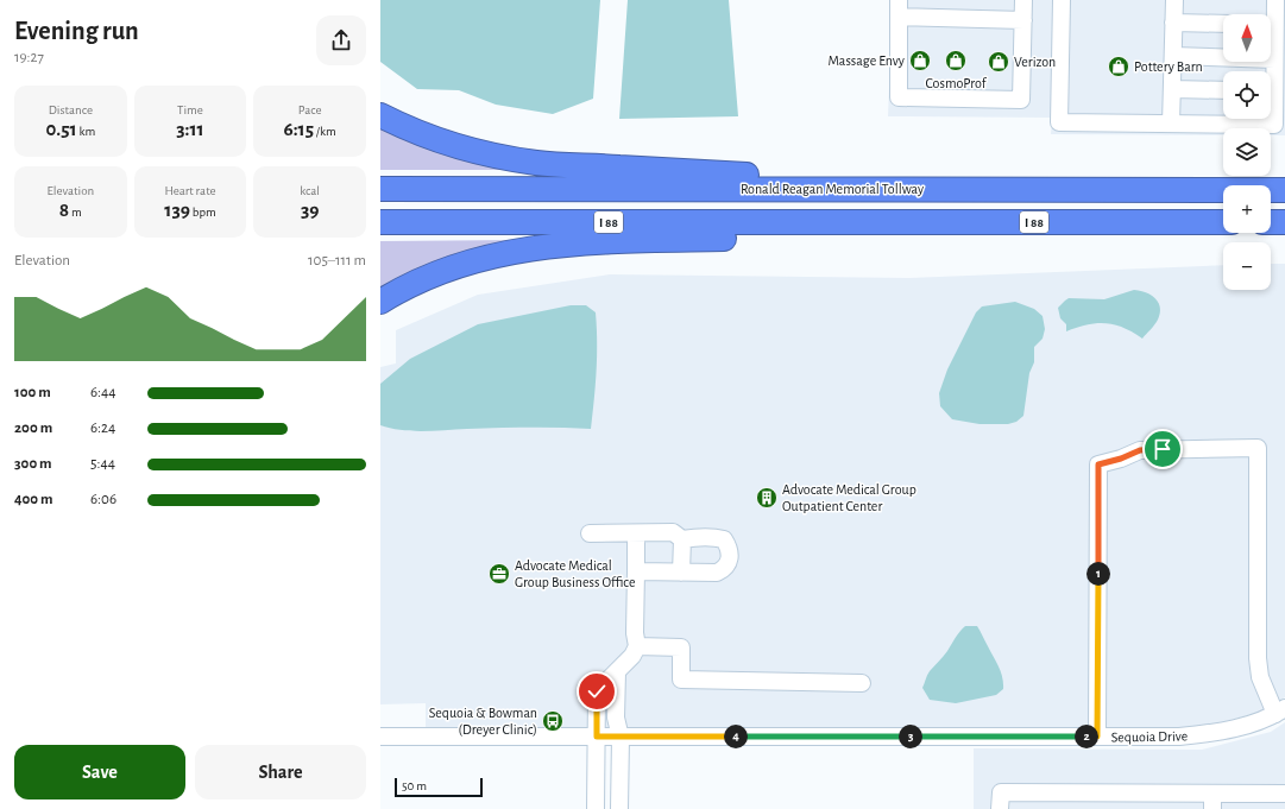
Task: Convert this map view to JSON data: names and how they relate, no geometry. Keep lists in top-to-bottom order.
{
  "streets": {
    "highway": ["Ronald Reagan Memorial Tollway", "I 88"],
    "street": ["Sequoia Drive"]
  },
  "places": {
    "shop": [
      "Massage Envy",
      "CosmoProf",
      "Verizon",
      "Pottery Barn"
    ],
    "building": ["Advocate Medical Group Outpatient Center"],
    "office": ["Advocate Medical Group Business Office"],
    "bus stop": ["Sequoia & Bowman (Dreyer Clinic)"]
  },
  "scale_bar": "50 m",
  "north": "top",
  "page": {
    "heading": ["Evening run", "19:27"],
    "map_buttons": ["+", "−"],
    "stats": [
      ["Distance", "0.51 km"],
      ["Time", "3:11"],
      ["Pace", "6:15 /km"],
      ["Elevation", "8 m"],
      ["Heart rate", "139 bpm"],
      ["kcal", "39"]
    ],
    "chart": ["Elevation", "105–111 m"],
    "list": [
      {
        "name": "100 m",
        "note": "6:44"
      },
      {
        "name": "200 m",
        "note": "6:24"
      },
      {
        "name": "300 m",
        "note": "5:44"
      },
      {
        "name": "400 m",
        "note": "6:06"
      }
    ],
    "pins": [
      "1",
      "2",
      "3",
      "4"
    ],
    "buttons": ["Save", "Share"],
    "scale": "50 m"
  }
}
